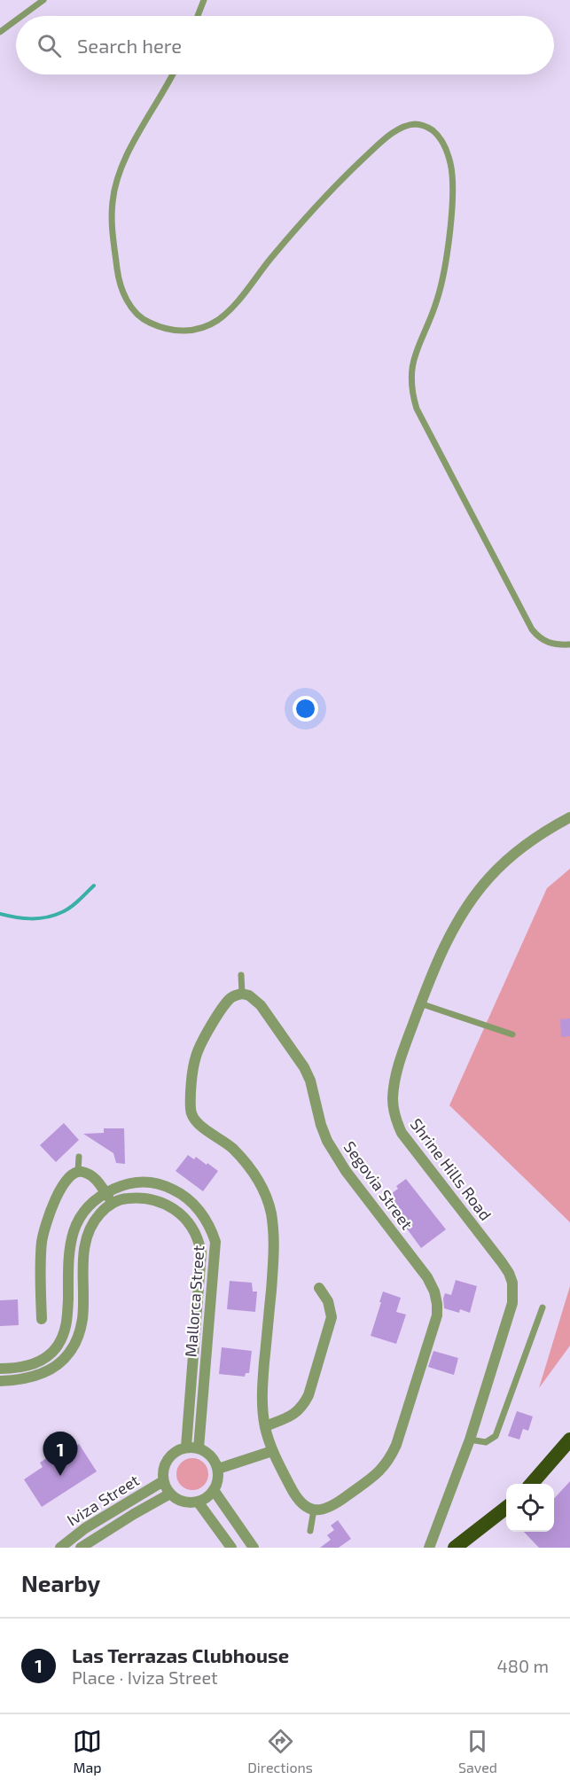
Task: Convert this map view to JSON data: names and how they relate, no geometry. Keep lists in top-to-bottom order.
{
  "streets": {
    "street": [
      "Shrine Hills Road",
      "Segovia Street",
      "Mallorca Street",
      "Iviza Street"
    ]
  },
  "crossings": [
    ["Mallorca Street", "Iviza Street"]
  ],
  "page": {
    "search": "Search here",
    "pins": "1",
    "heading": "Nearby",
    "list": [
      {
        "mark": "1",
        "name": "Las Terrazas Clubhouse",
        "note": "Place · Iviza Street",
        "value": "480 m"
      }
    ],
    "nav": ["Map", "Directions", "Saved"]
  }
}
